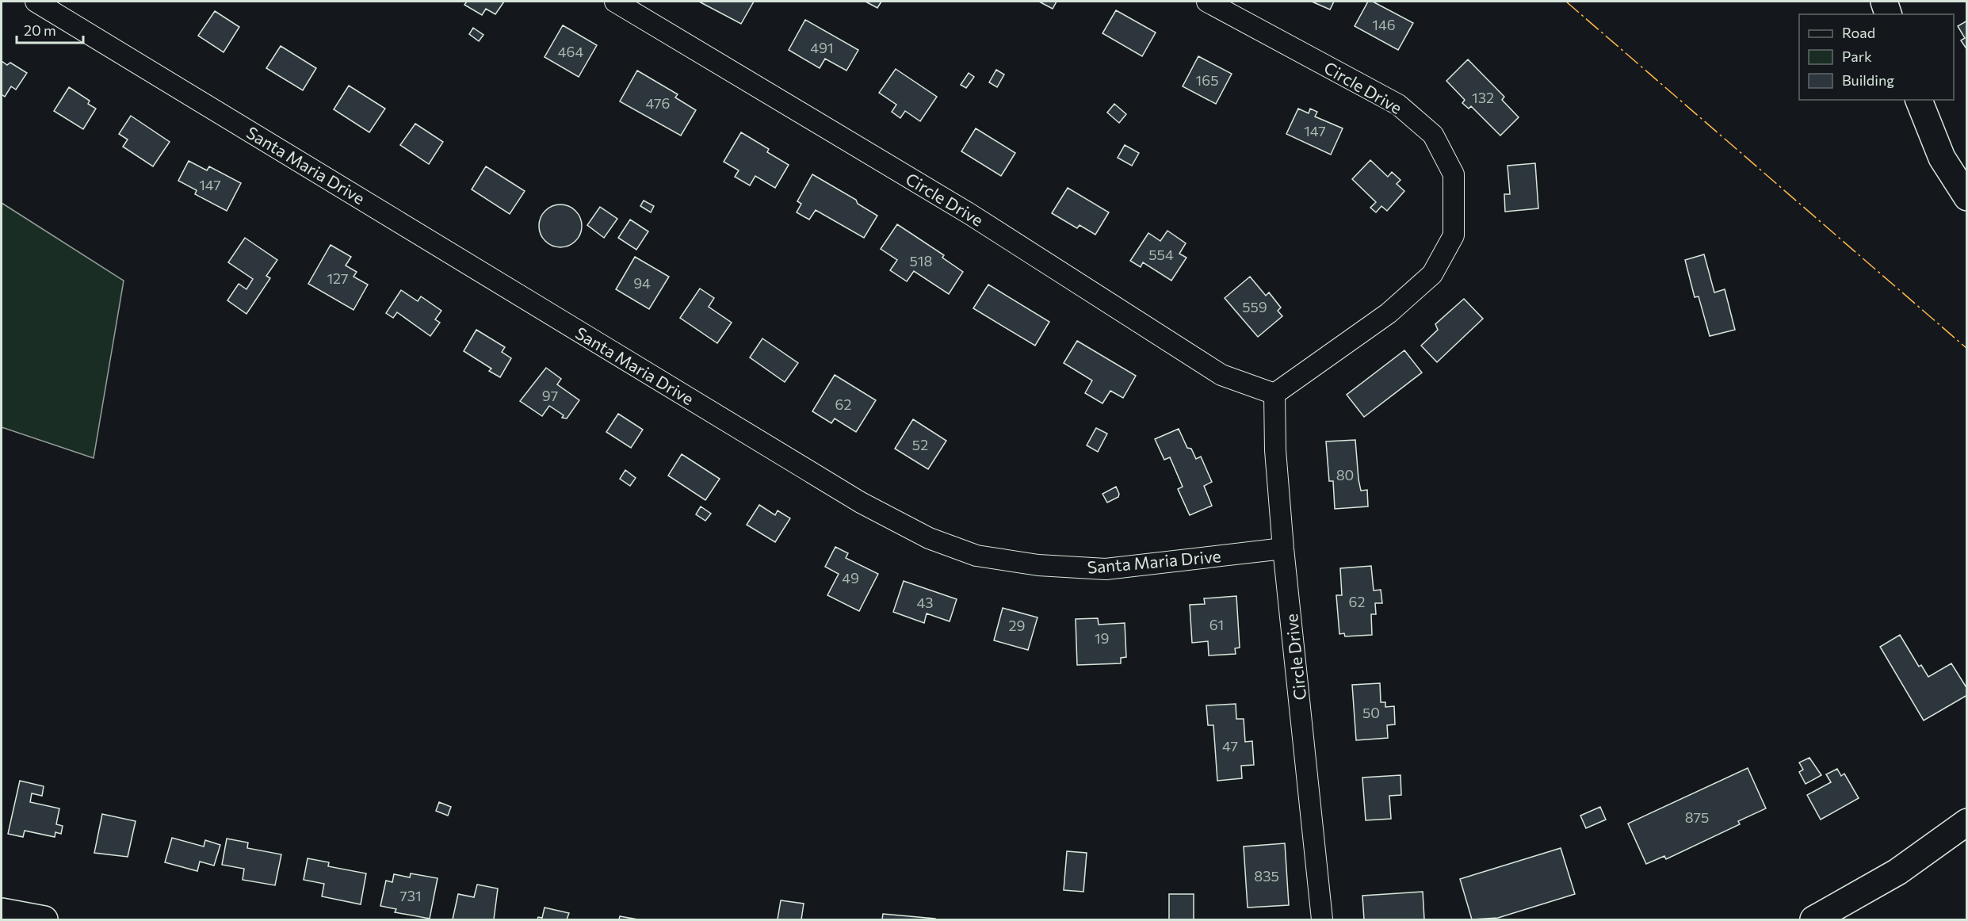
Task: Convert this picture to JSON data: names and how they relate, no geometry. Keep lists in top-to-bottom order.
{
  "streets": {
    "street": ["Circle Drive", "Santa Maria Drive"]
  },
  "crossings": [
    ["Circle Drive", "Santa Maria Drive"]
  ],
  "house_numbers": [
    "146",
    "491",
    "464",
    "165",
    "132",
    "476",
    "147",
    "147",
    "554",
    "518",
    "127",
    "94",
    "559",
    "97",
    "62",
    "52",
    "80",
    "49",
    "62",
    "43",
    "61",
    "29",
    "19",
    "50",
    "47",
    "875",
    "835",
    "731"
  ],
  "legend": ["Road", "Park", "Building"],
  "scale_bar": "20 m"
}
